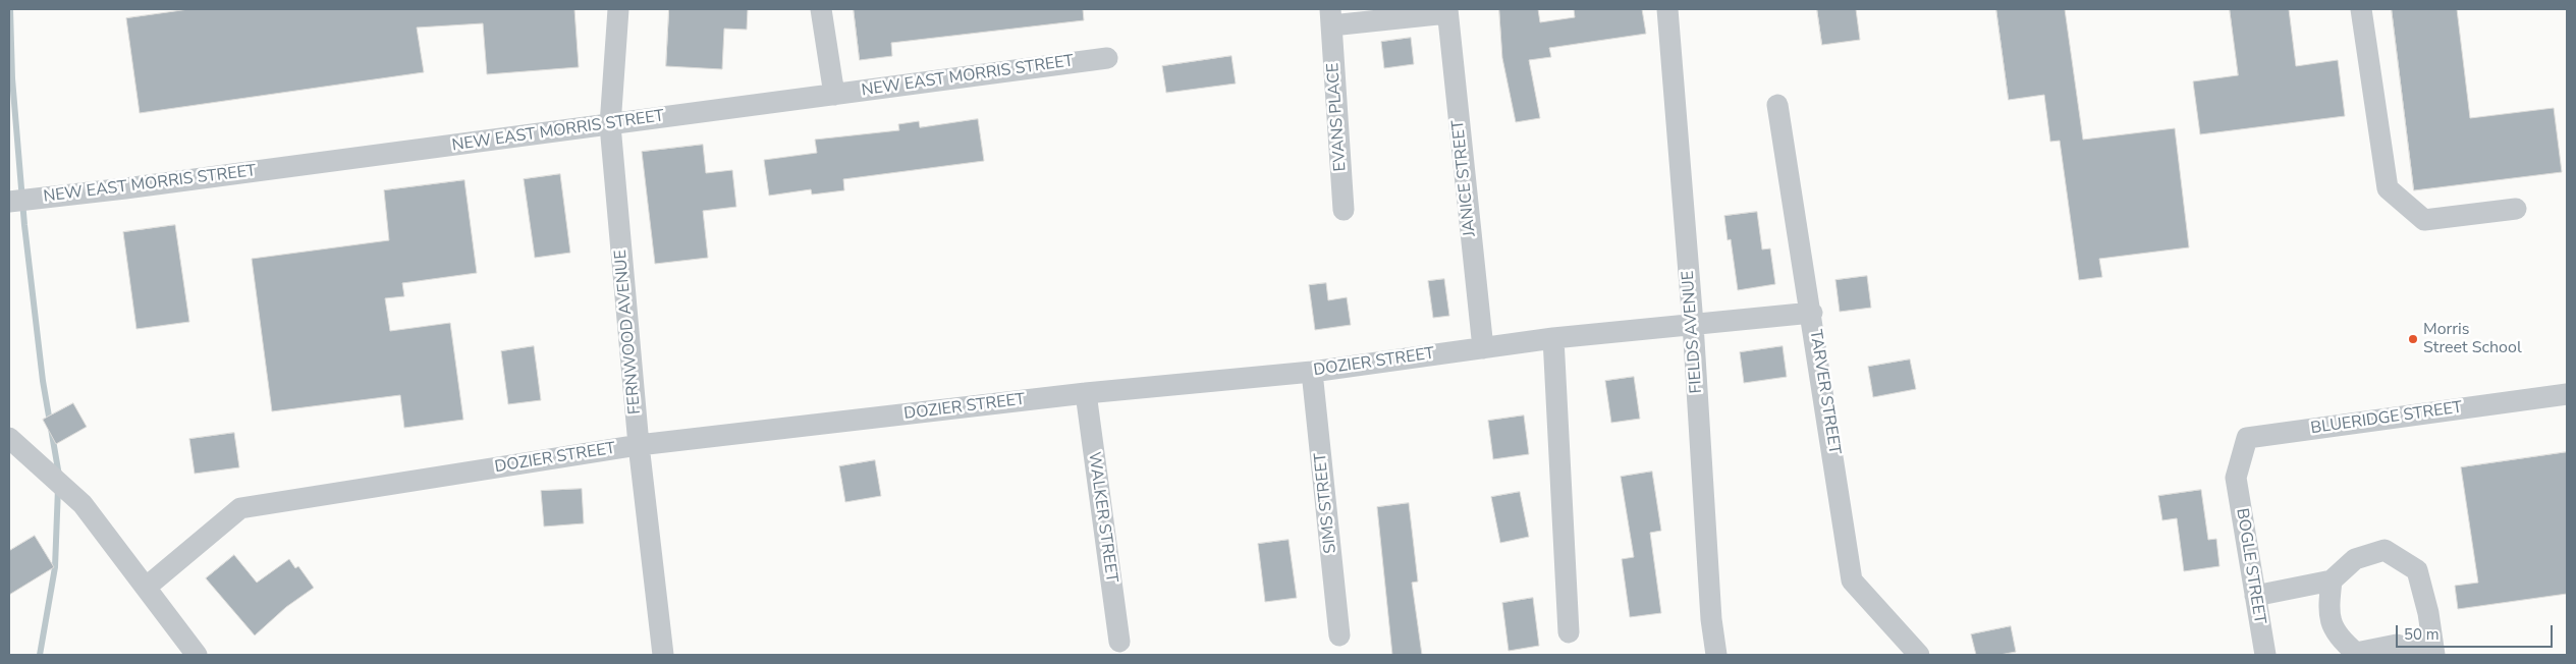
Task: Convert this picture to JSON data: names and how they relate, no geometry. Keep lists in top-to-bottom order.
{
  "streets": {
    "street": [
      "NEW EAST MORRIS STREET",
      "EVANS PLACE",
      "JANICE STREET",
      "FERNWOOD AVENUE",
      "FIELDS AVENUE",
      "DOZIER STREET",
      "TARVER STREET",
      "BLUERIDGE STREET",
      "SIMS STREET",
      "WALKER STREET",
      "BOGLE STREET"
    ]
  },
  "crossings": [
    ["NEW EAST MORRIS STREET", "FERNWOOD AVENUE"],
    ["EVANS PLACE", "JANICE STREET"],
    ["JANICE STREET", "DOZIER STREET"],
    ["FERNWOOD AVENUE", "DOZIER STREET"],
    ["FIELDS AVENUE", "DOZIER STREET"],
    ["DOZIER STREET", "TARVER STREET"],
    ["DOZIER STREET", "SIMS STREET"],
    ["DOZIER STREET", "WALKER STREET"],
    ["BLUERIDGE STREET", "BOGLE STREET"]
  ],
  "places": ["Morris Street School"],
  "scale_bar": "50 m"
}
